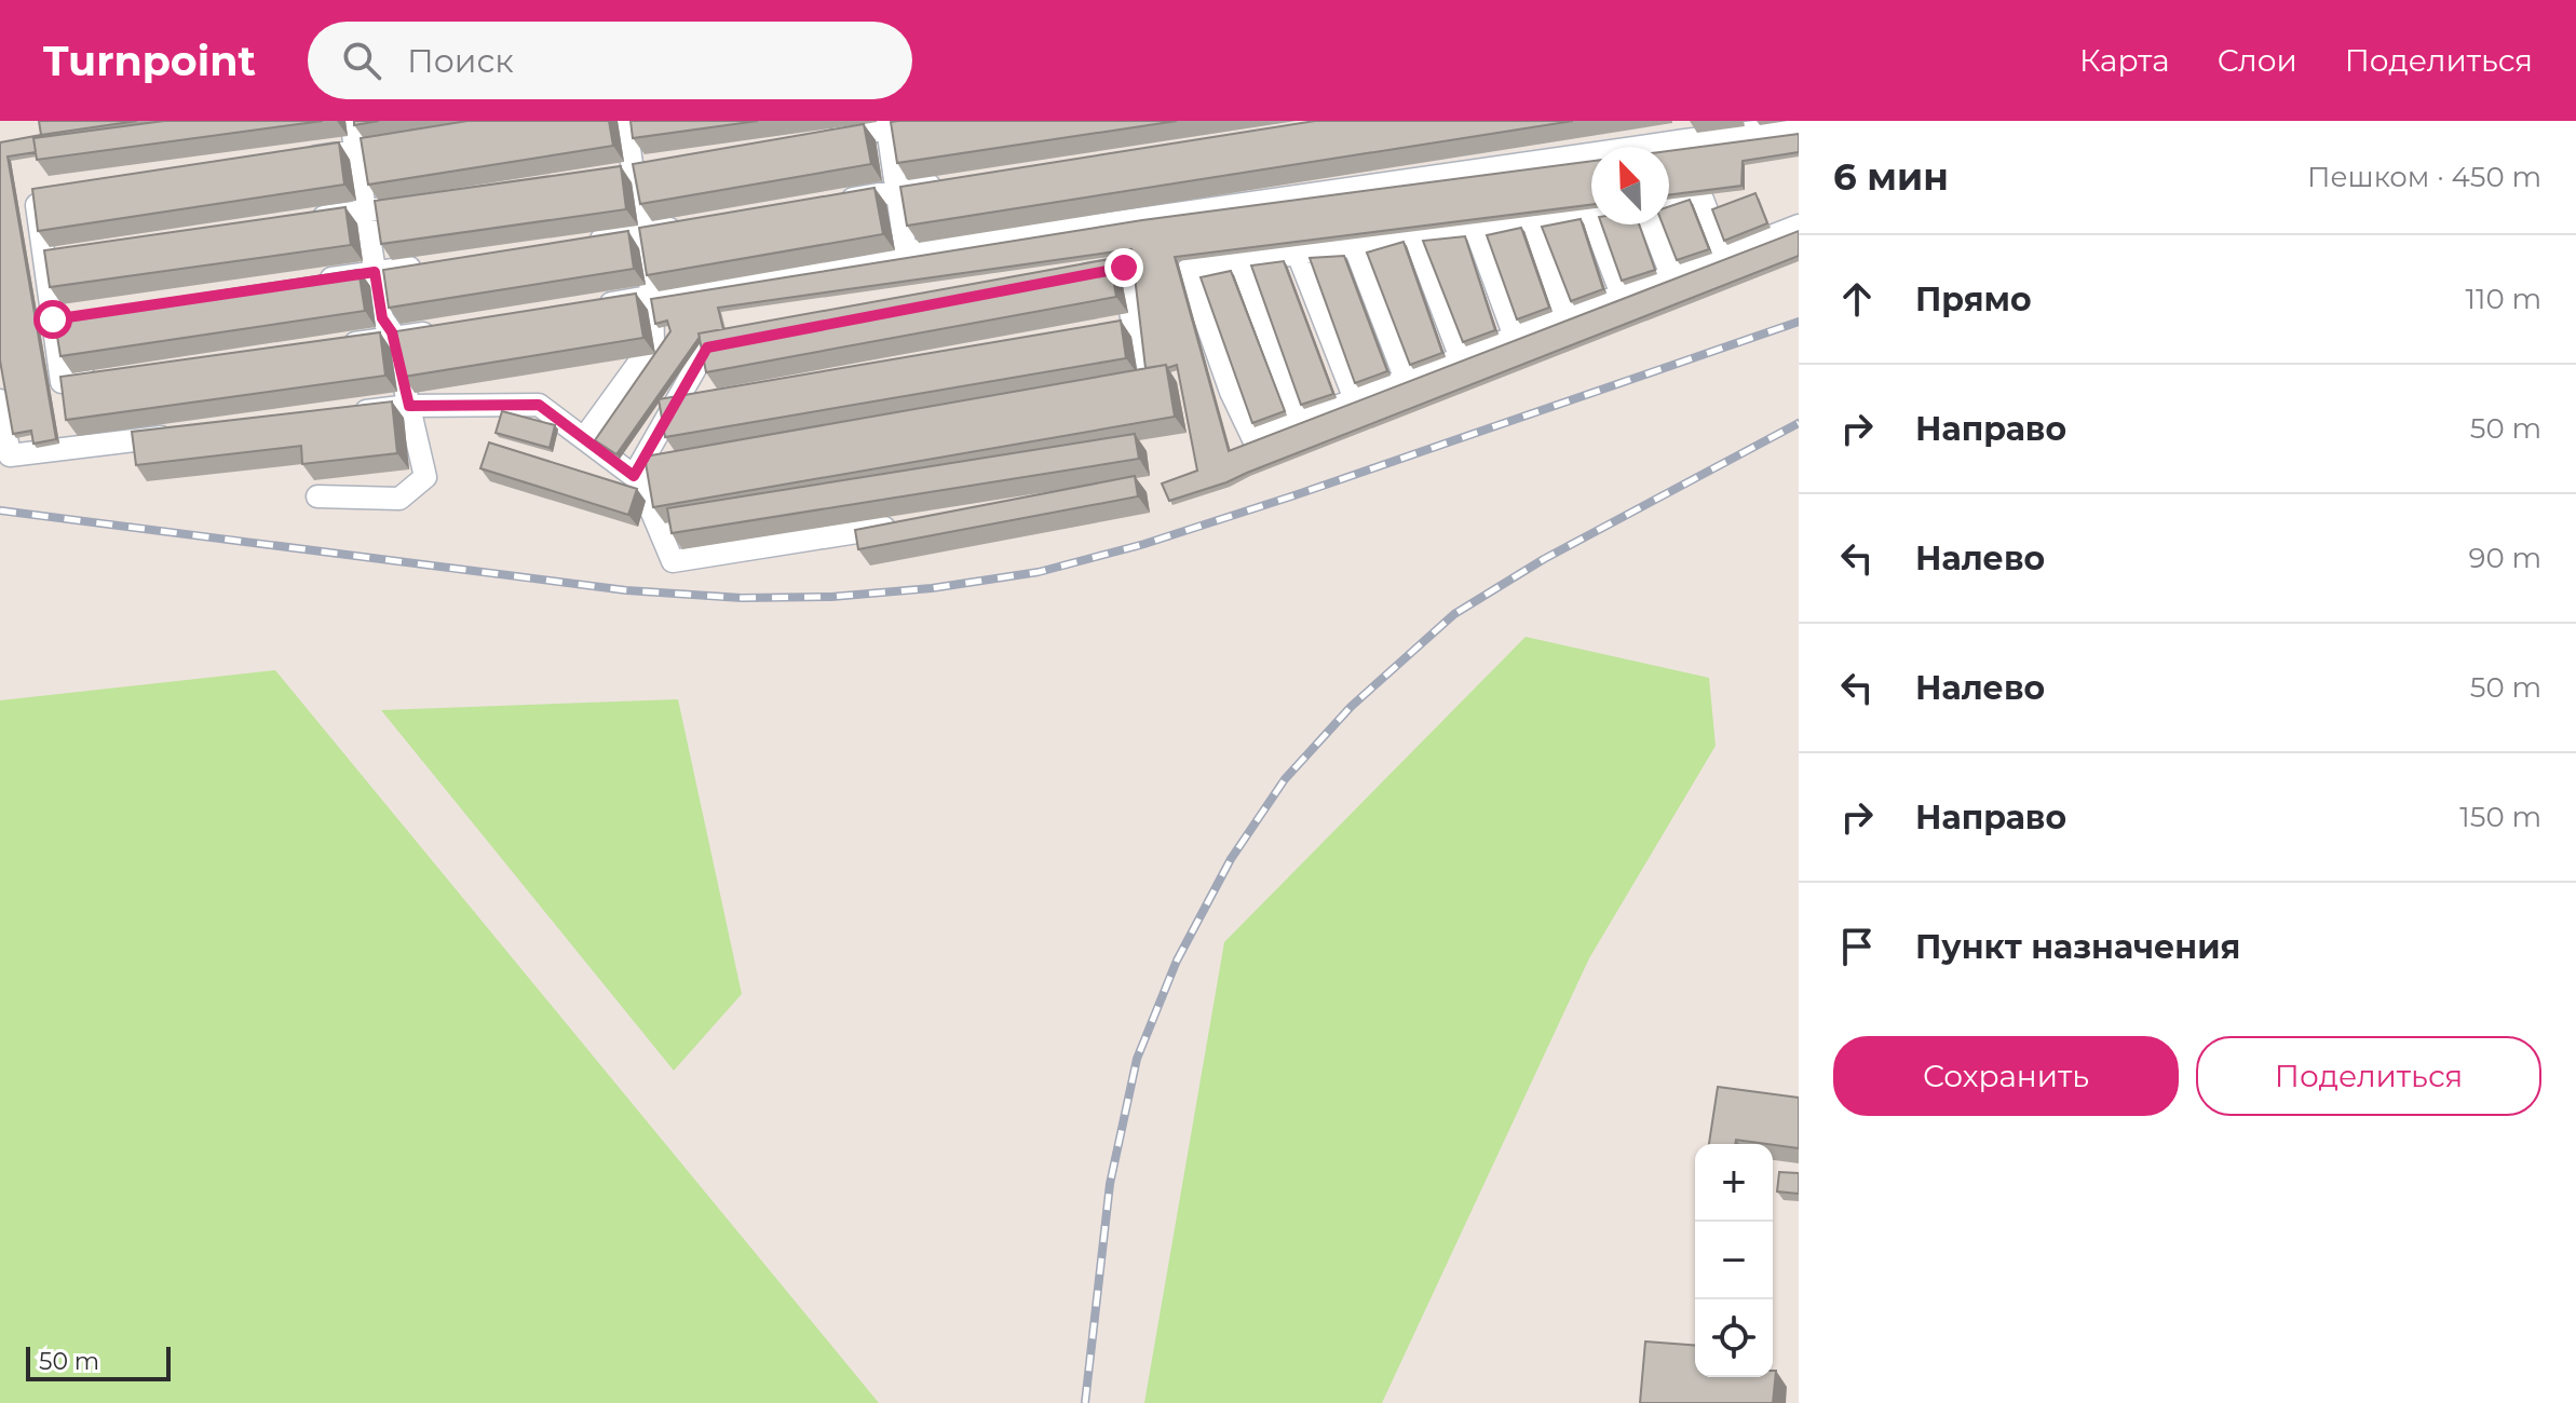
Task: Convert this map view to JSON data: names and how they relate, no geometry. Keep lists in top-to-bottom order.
{
  "scale_bar": "50 m",
  "north": "top left",
  "page": {
    "header": "Turnpoint",
    "search": "Поиск",
    "nav": ["Карта", "Слои", "Поделиться"],
    "heading": ["6 мин", "Пешком · 450 m"],
    "list": [
      ["Прямо", "110 m"],
      ["Направо", "50 m"],
      ["Налево", "90 m"],
      ["Налево", "50 m"],
      ["Направо", "150 m"],
      "Пункт назначения"
    ],
    "buttons": ["Сохранить", "Поделиться"],
    "map_buttons": ["+", "−"],
    "scale": "50 m"
  }
}
